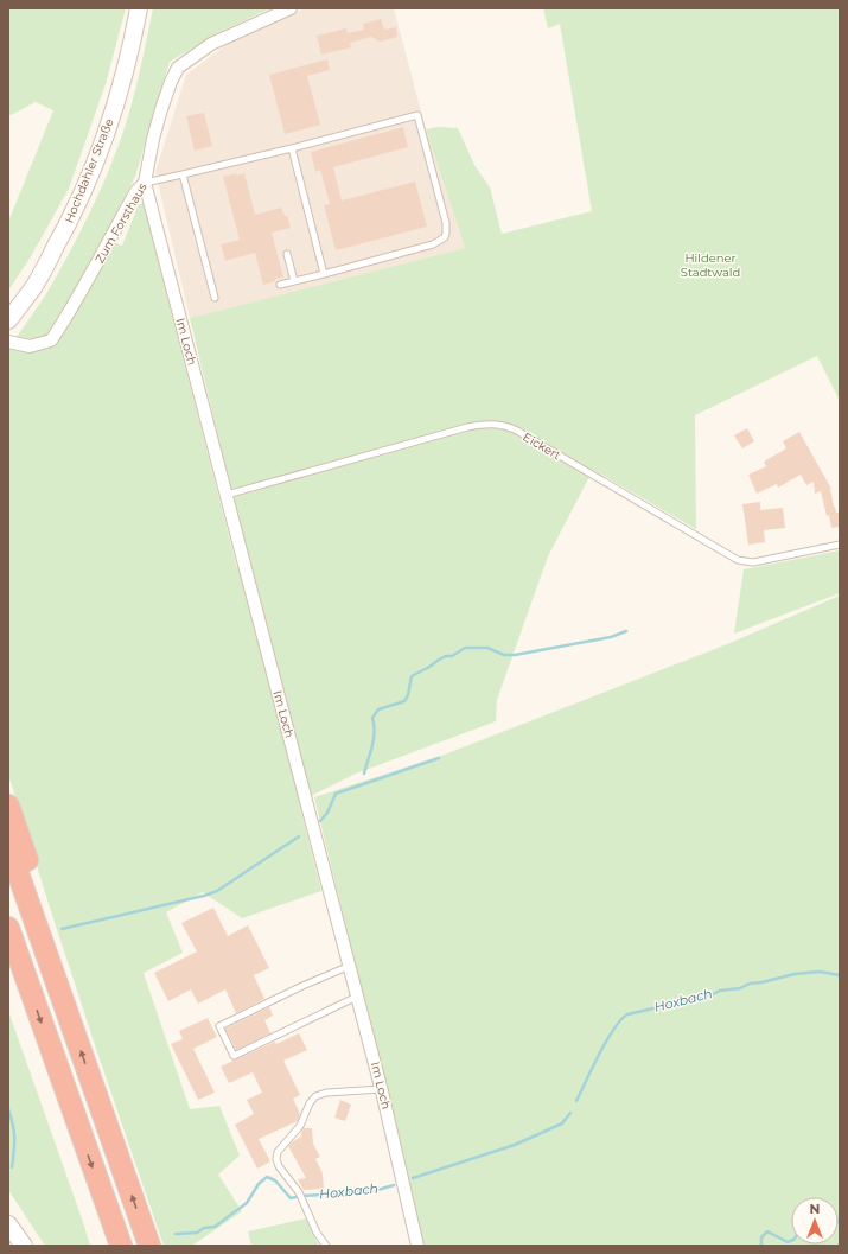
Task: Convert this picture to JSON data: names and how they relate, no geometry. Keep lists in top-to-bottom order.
{
  "streets": {
    "main road": ["Hochdahler Straße"],
    "street": ["Zum Forsthaus", "Im Loch"],
    "lane": ["Eickert"]
  },
  "crossings": [
    ["Zum Forsthaus", "Im Loch"],
    ["Im Loch", "Eickert"]
  ],
  "water": ["Hoxbach"],
  "parks": ["Hildener Stadtwald"],
  "north": "top"
}
